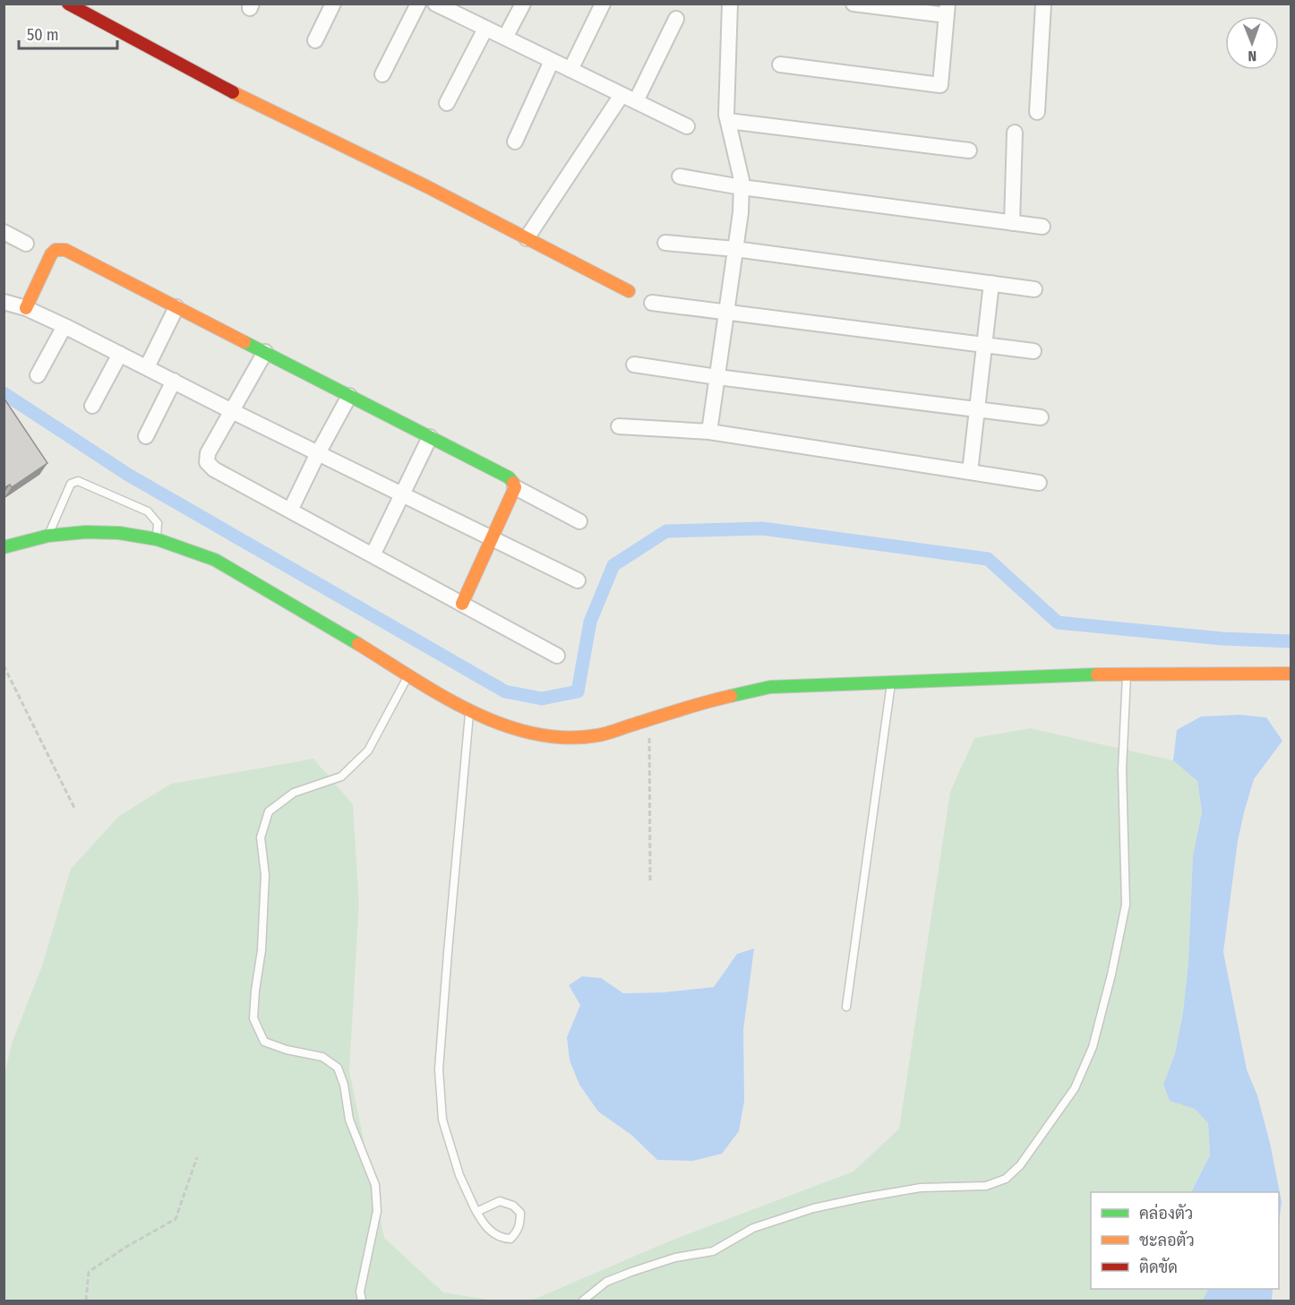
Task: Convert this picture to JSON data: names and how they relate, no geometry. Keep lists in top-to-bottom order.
{
  "legend": ["คล่องตัว", "ชะลอตัว", "ติดขัด"],
  "scale_bar": "50 m",
  "north": "bottom"
}
